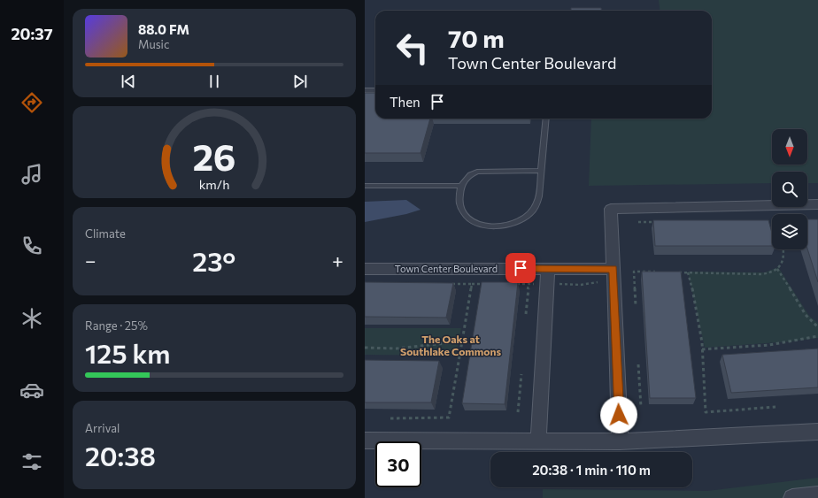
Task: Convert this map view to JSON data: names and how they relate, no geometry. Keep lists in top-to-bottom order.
{
  "streets": {
    "street": ["Town Center Boulevard"]
  },
  "districts": ["The Oaks at Southlake Commons"],
  "north": "bottom",
  "page": {
    "tabs": "20:37",
    "turn": ["70 m", "Town Center Boulevard"],
    "song": ["88.0 FM", "Music"],
    "then": "Then",
    "tile": [
      "Climate",
      ["Range · 25%", "125 km"],
      ["Arrival", "20:38"]
    ],
    "heat": ["−", "23°", "+"],
    "limit": "30",
    "trip": "20:38 · 1 min · 110 m",
    "gauge": ["26", "km/h"]
  }
}
